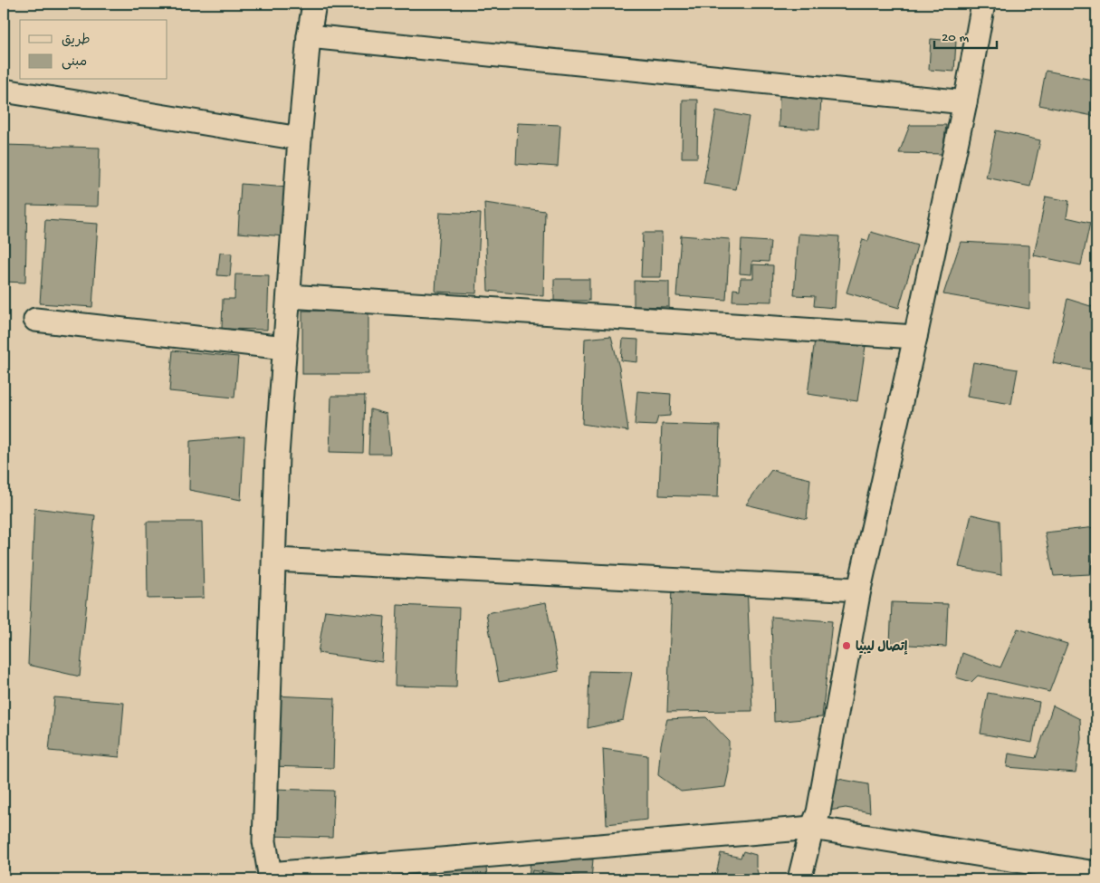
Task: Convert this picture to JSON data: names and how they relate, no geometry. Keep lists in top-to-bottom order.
{
  "places": ["إتصال ليبيا"],
  "legend": ["طريق", "مبنى"],
  "scale_bar": "20 m"
}
